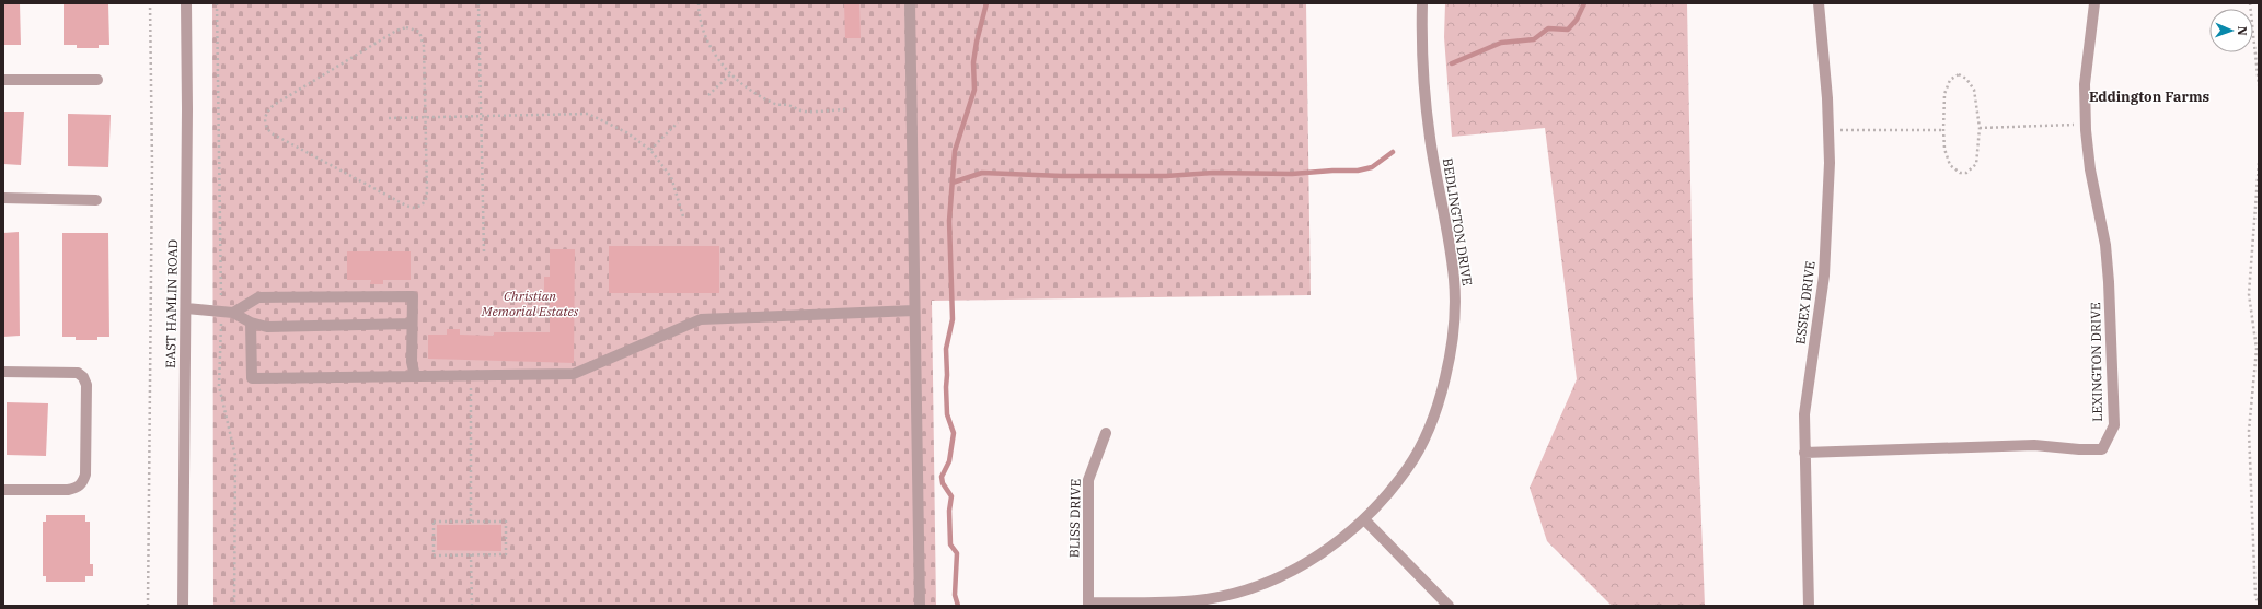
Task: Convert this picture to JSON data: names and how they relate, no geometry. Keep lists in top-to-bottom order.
{
  "streets": {
    "street": [
      "BEDLINGTON DRIVE",
      "ESSEX DRIVE",
      "EAST HAMLIN ROAD",
      "LEXINGTON DRIVE",
      "BLISS DRIVE"
    ]
  },
  "crossings": [
    ["BEDLINGTON DRIVE", "BLISS DRIVE"],
    ["ESSEX DRIVE", "LEXINGTON DRIVE"]
  ],
  "districts": ["Eddington Farms"],
  "parks": ["Christian Memorial Estates"],
  "north": "right"
}
